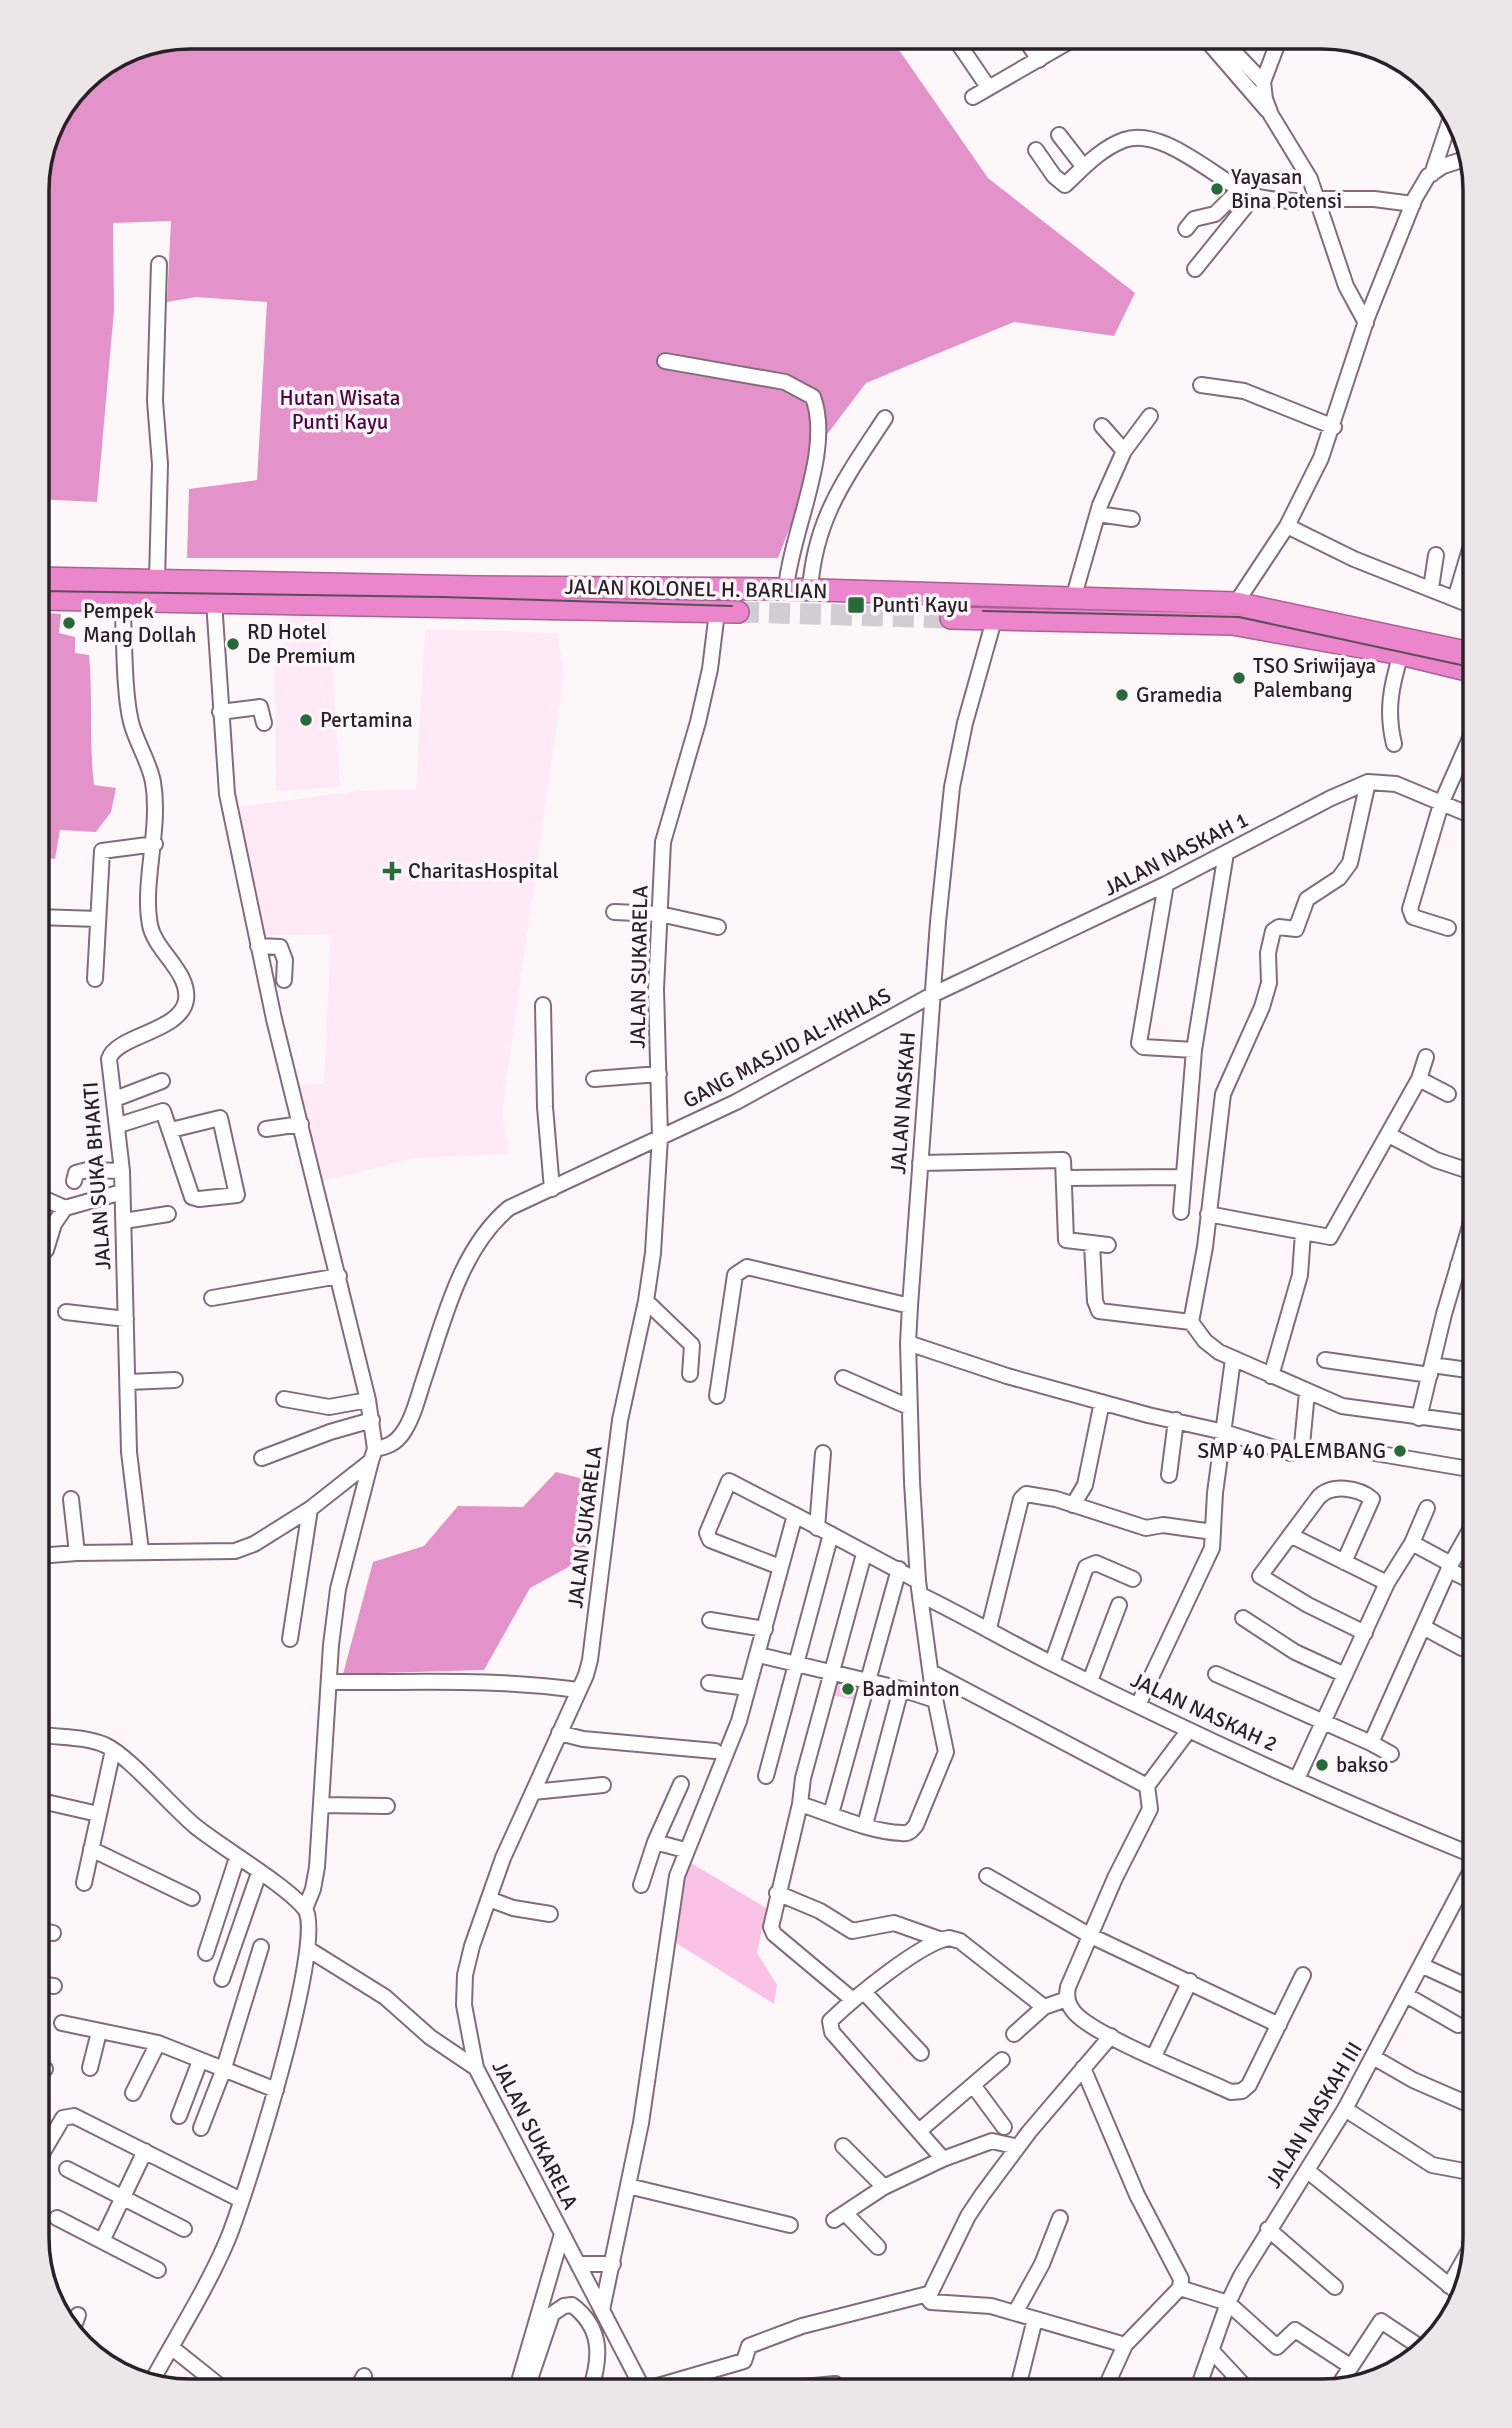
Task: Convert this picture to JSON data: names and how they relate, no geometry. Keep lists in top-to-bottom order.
{
  "streets": {
    "highway": ["JALAN KOLONEL H. BARLIAN"],
    "street": [
      "JALAN NASKAH 1",
      "JALAN SUKARELA",
      "GANG MASJID AL-IKHLAS",
      "JALAN NASKAH",
      "JALAN SUKA BHAKTI",
      "JALAN NASKAH 2",
      "JALAN NASKAH III"
    ]
  },
  "crossings": [
    ["JALAN KOLONEL H. BARLIAN", "JALAN SUKARELA"],
    ["JALAN KOLONEL H. BARLIAN", "JALAN SUKA BHAKTI"],
    ["JALAN NASKAH 1", "GANG MASJID AL-IKHLAS"],
    ["JALAN NASKAH 1", "JALAN NASKAH"],
    ["JALAN SUKARELA", "GANG MASJID AL-IKHLAS"],
    ["GANG MASJID AL-IKHLAS", "JALAN NASKAH"],
    ["GANG MASJID AL-IKHLAS", "JALAN SUKA BHAKTI"],
    ["JALAN NASKAH", "JALAN NASKAH 2"]
  ],
  "parks": ["Hutan Wisata Punti Kayu"],
  "places": {
    "other": [
      "Yayasan Bina Potensi",
      "Pempek Mang Dollah",
      "RD Hotel De Premium",
      "TSO Sriwijaya Palembang",
      "Gramedia",
      "Pertamina",
      "SMP 40 PALEMBANG",
      "Badminton",
      "bakso"
    ],
    "transit": ["Punti Kayu"],
    "health": ["CharitasHospital"]
  }
}
